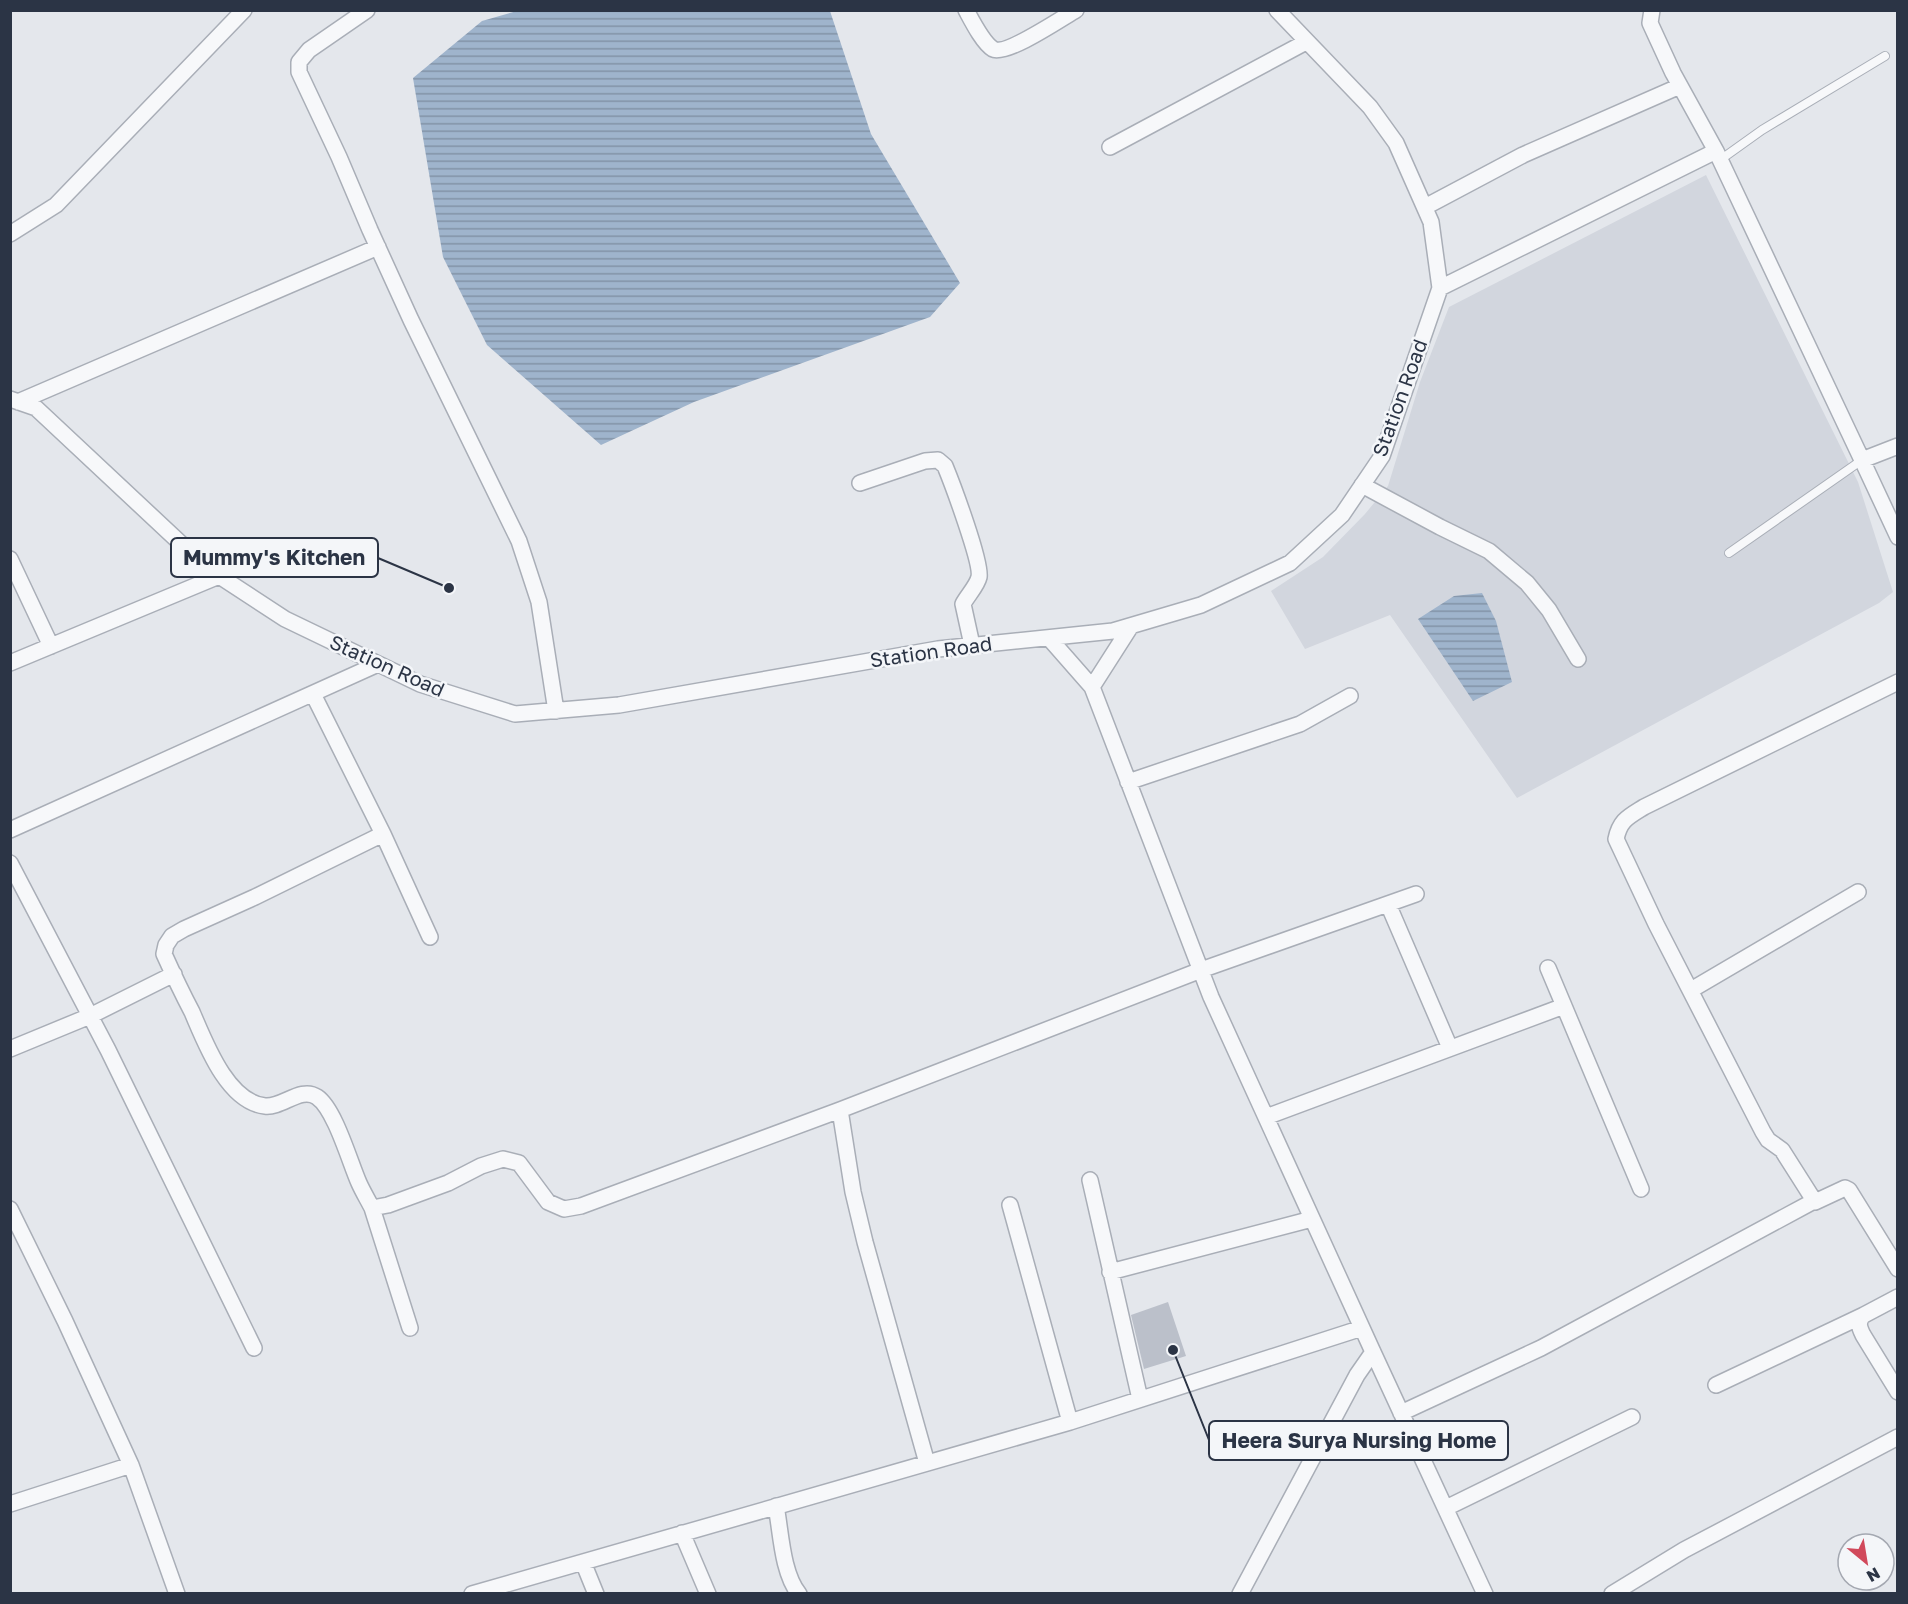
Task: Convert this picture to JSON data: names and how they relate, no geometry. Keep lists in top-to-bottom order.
{
  "streets": {
    "street": ["Station Road"]
  },
  "places": ["Mummy's Kitchen", "Heera Surya Nursing Home"],
  "north": "bottom right"
}
